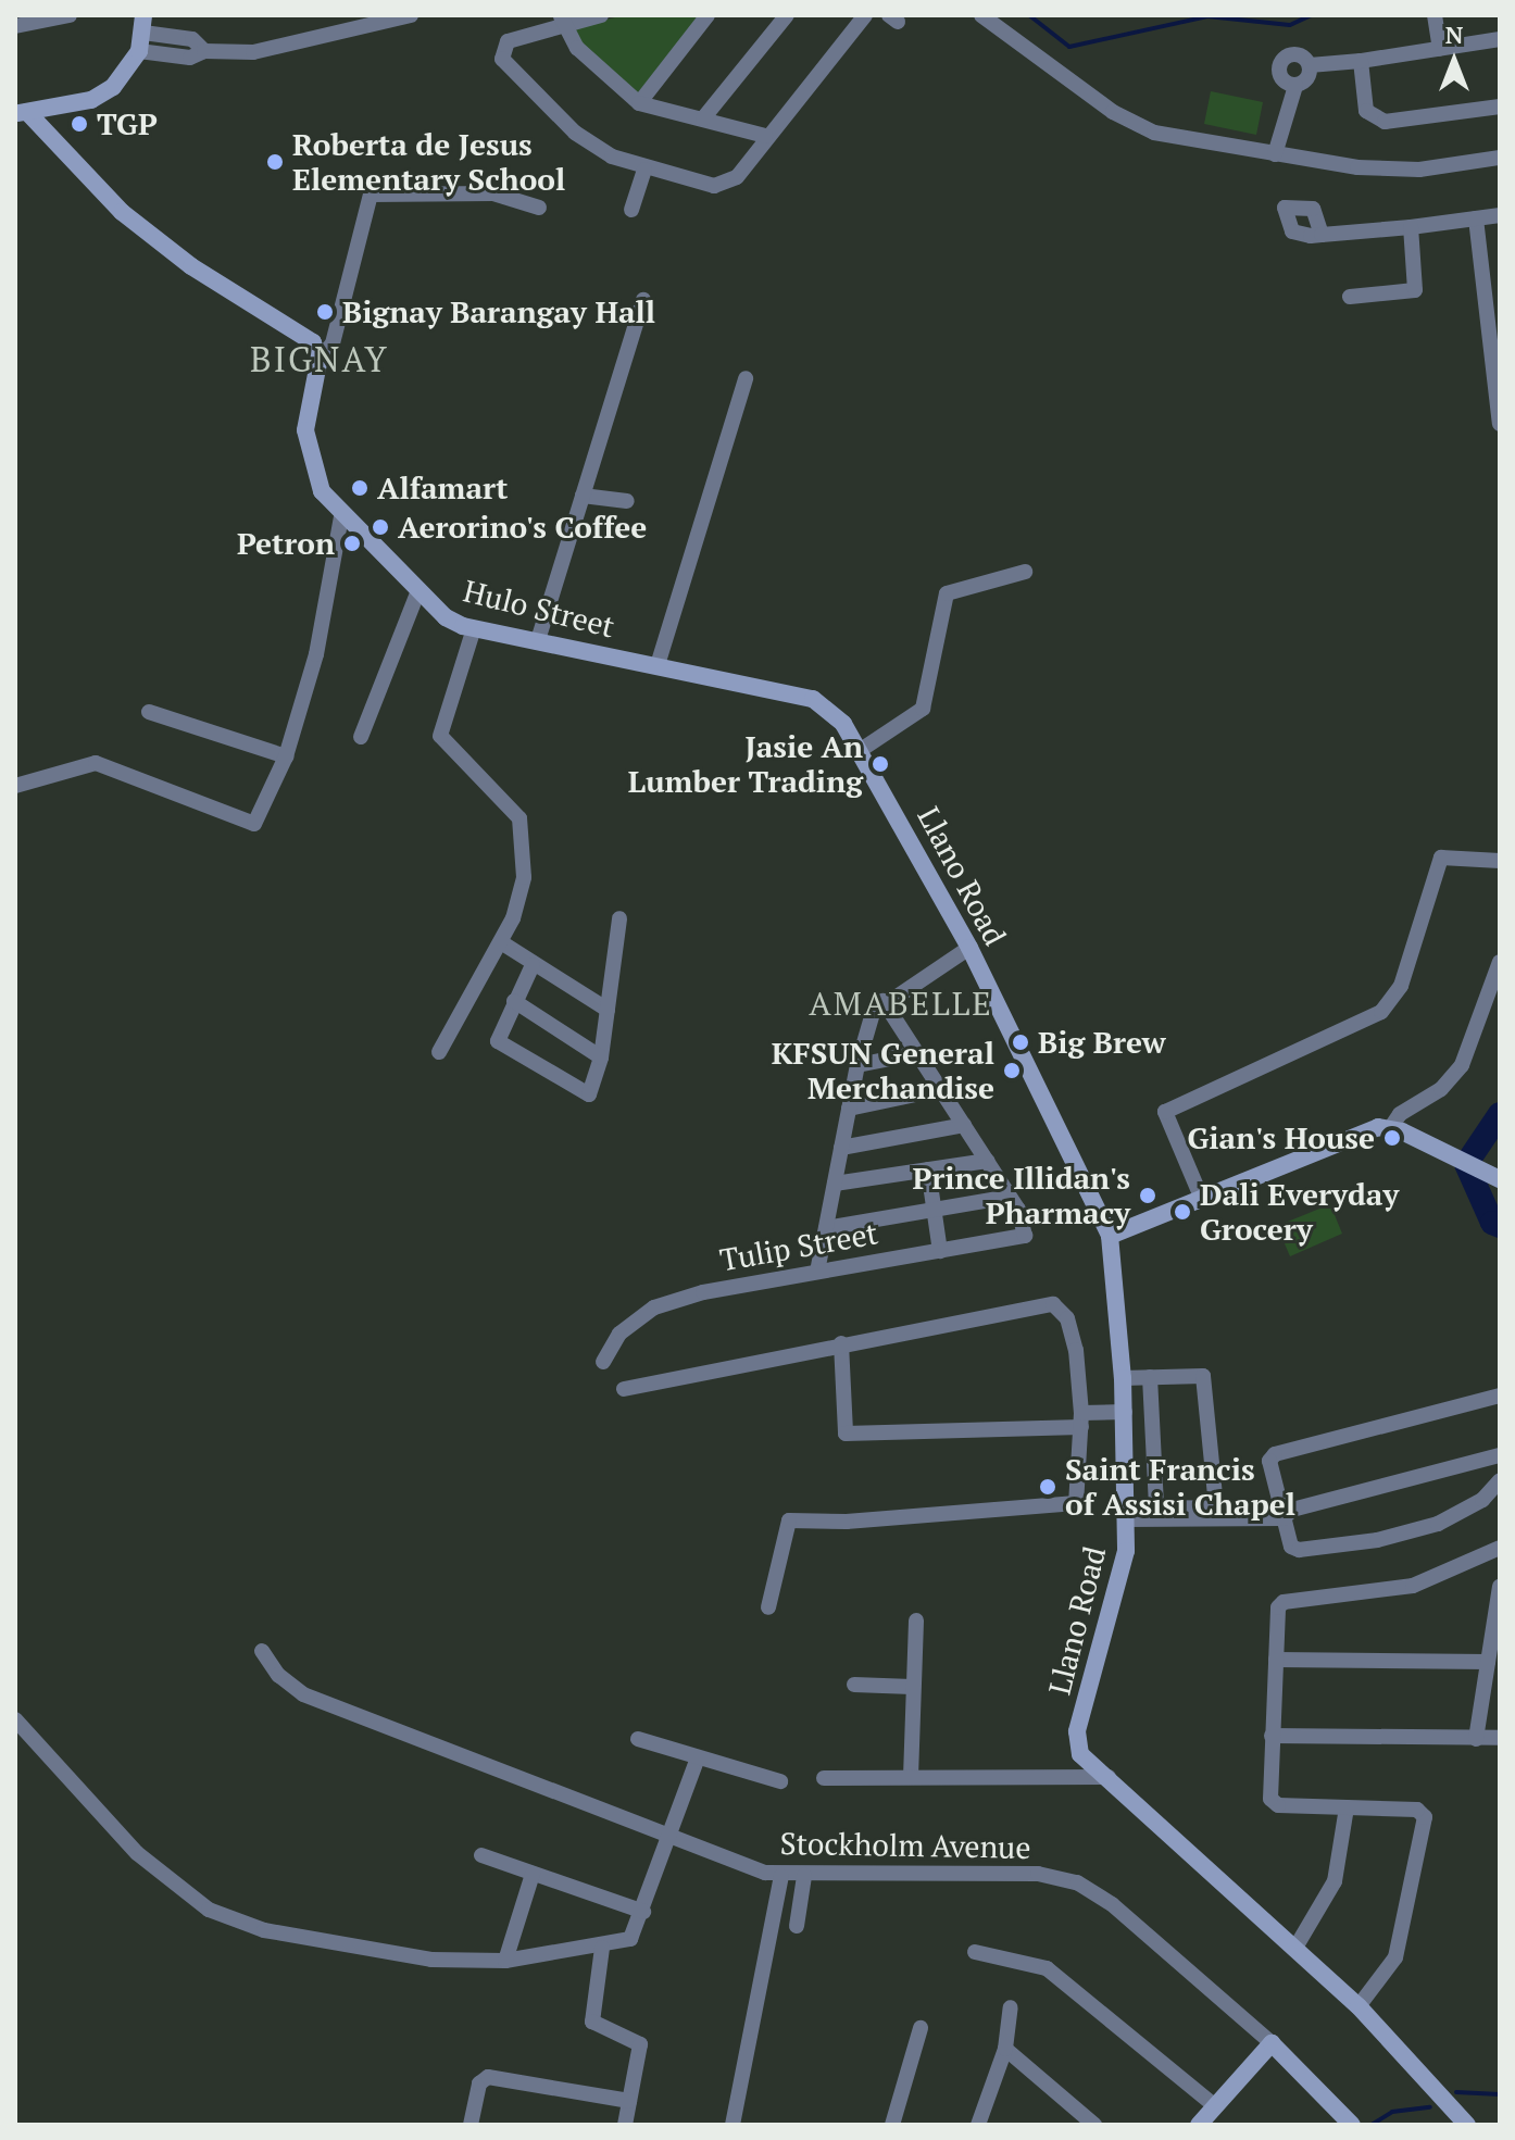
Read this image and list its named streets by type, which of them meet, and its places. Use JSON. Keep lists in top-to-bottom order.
{
  "streets": {
    "main road": ["Hulo Street", "Llano Road", "Stockholm Avenue"],
    "street": ["Tulip Street"]
  },
  "crossings": [
    ["Hulo Street", "Llano Road"]
  ],
  "districts": ["BIGNAY", "AMABELLE"],
  "places": [
    "TGP",
    "Roberta de Jesus Elementary School",
    "Bignay Barangay Hall",
    "Alfamart",
    "Aerorino's Coffee",
    "Petron",
    "Jasie An Lumber Trading",
    "Big Brew",
    "KFSUN General Merchandise",
    "Gian's House",
    "Prince Illidan's Pharmacy",
    "Dali Everyday Grocery",
    "Saint Francis of Assisi Chapel"
  ],
  "north": "top"
}
